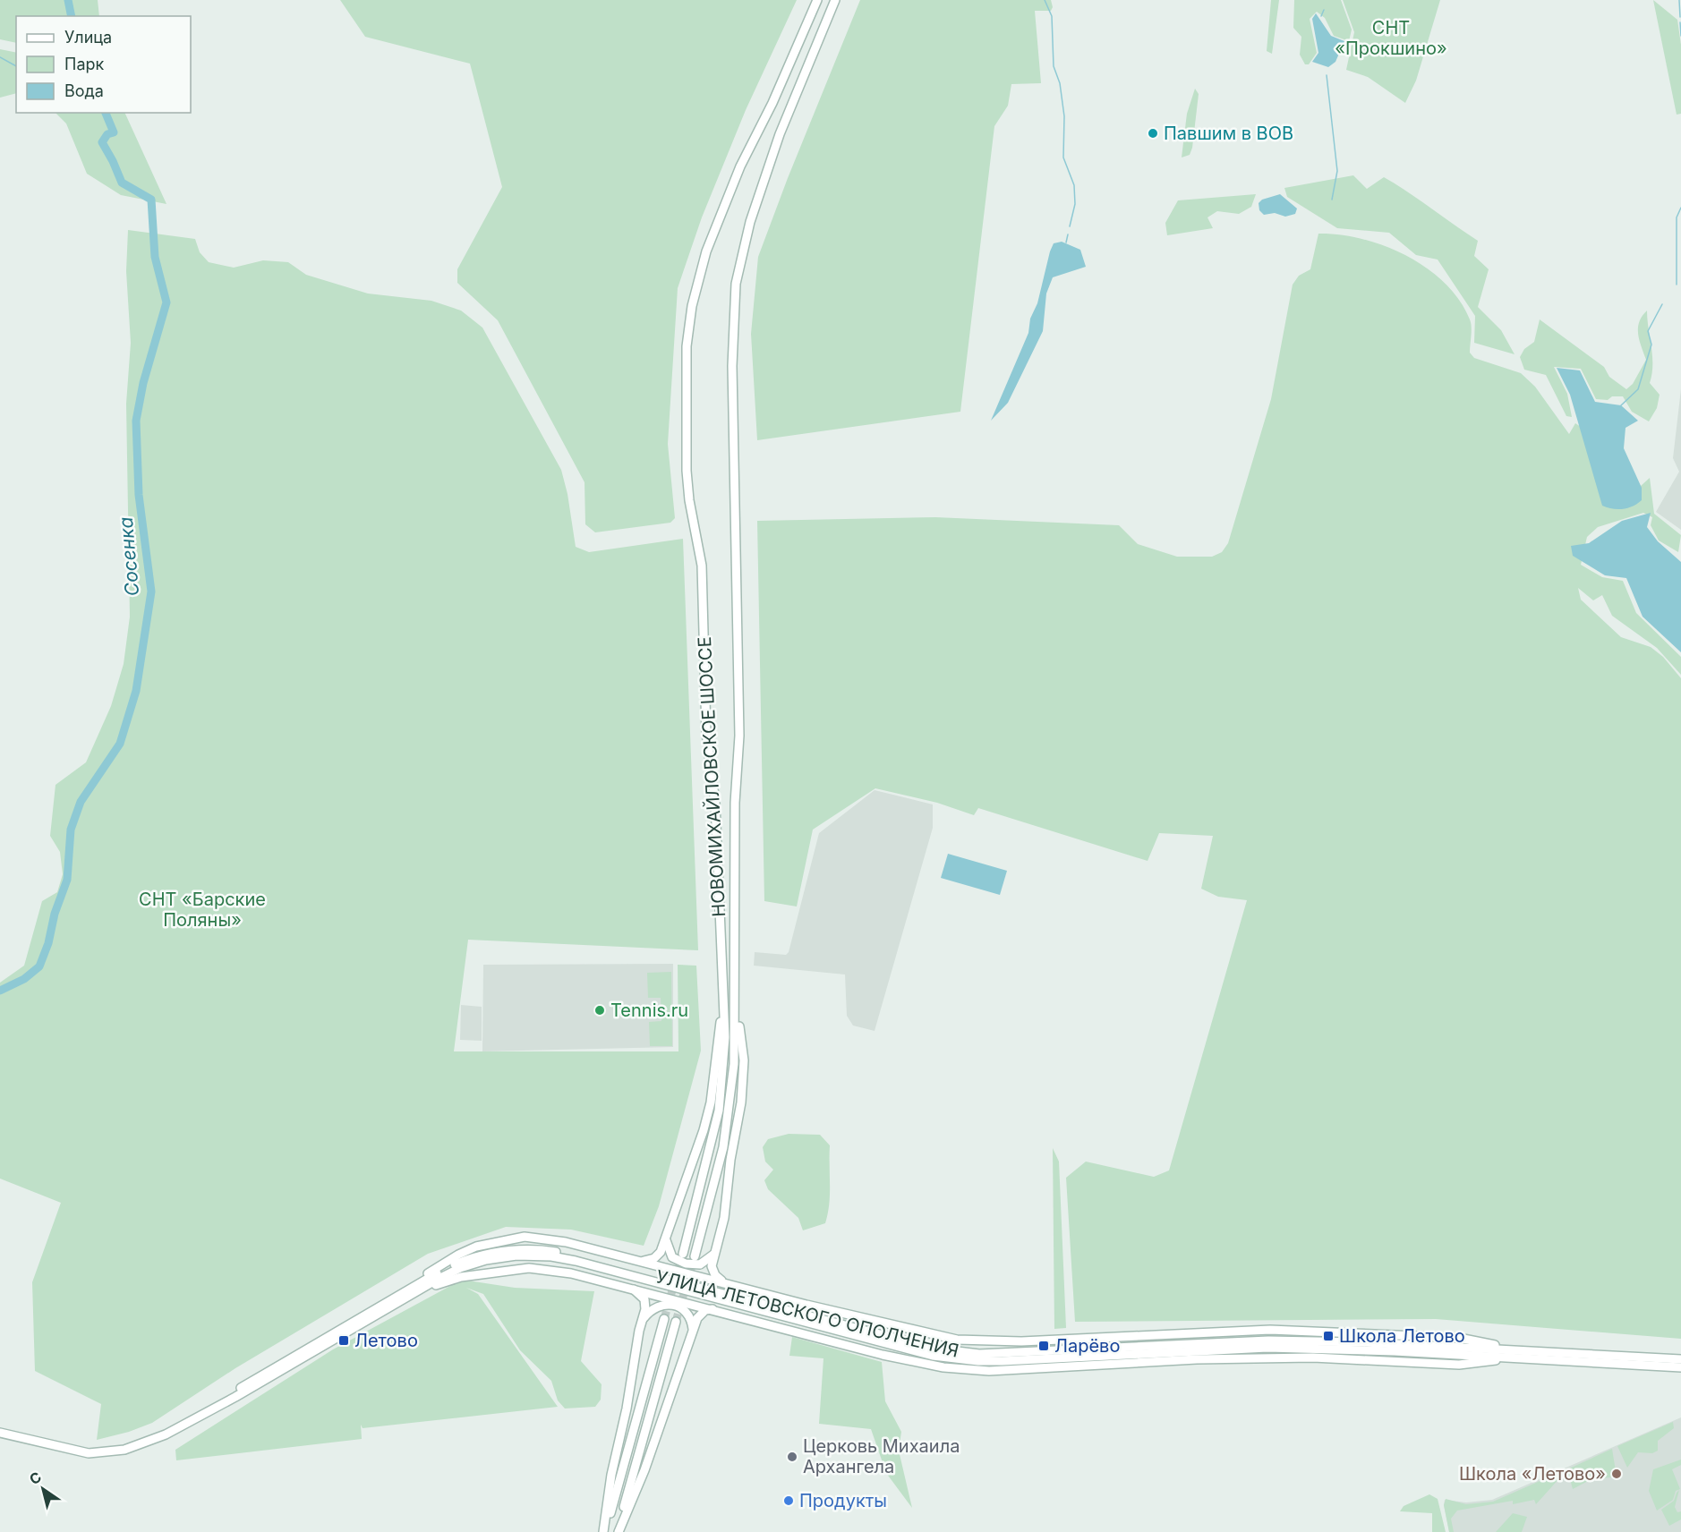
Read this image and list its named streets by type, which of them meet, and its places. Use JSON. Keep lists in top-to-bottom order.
{
  "streets": {
    "main road": ["НОВОМИХАЙЛОВСКОЕ ШОССЕ", "УЛИЦА ЛЕТОВСКОГО ОПОЛЧЕНИЯ"]
  },
  "water": ["Сосенка"],
  "parks": ["СНТ «Прокшино»", "СНТ «Барские Поляны»"],
  "places": {
    "other": [
      "Павшим в ВОВ",
      "Tennis.ru",
      "Церковь Михаила Архангела",
      "Школа «Летово»",
      "Продукты"
    ],
    "transit": ["Школа Летово", "Летово", "Ларёво"]
  },
  "legend": ["Улица", "Парк", "Вода"],
  "north": "top left"
}
